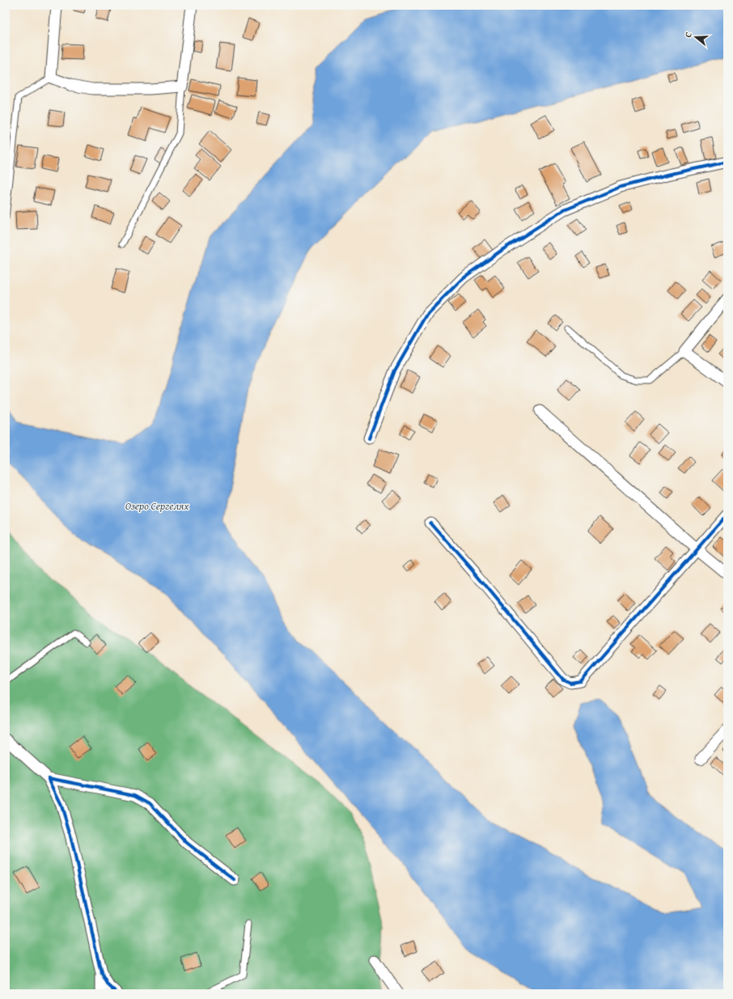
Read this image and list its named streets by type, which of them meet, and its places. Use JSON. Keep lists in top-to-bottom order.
{
  "water": ["Озеро Сергелях"],
  "north": "left"
}
